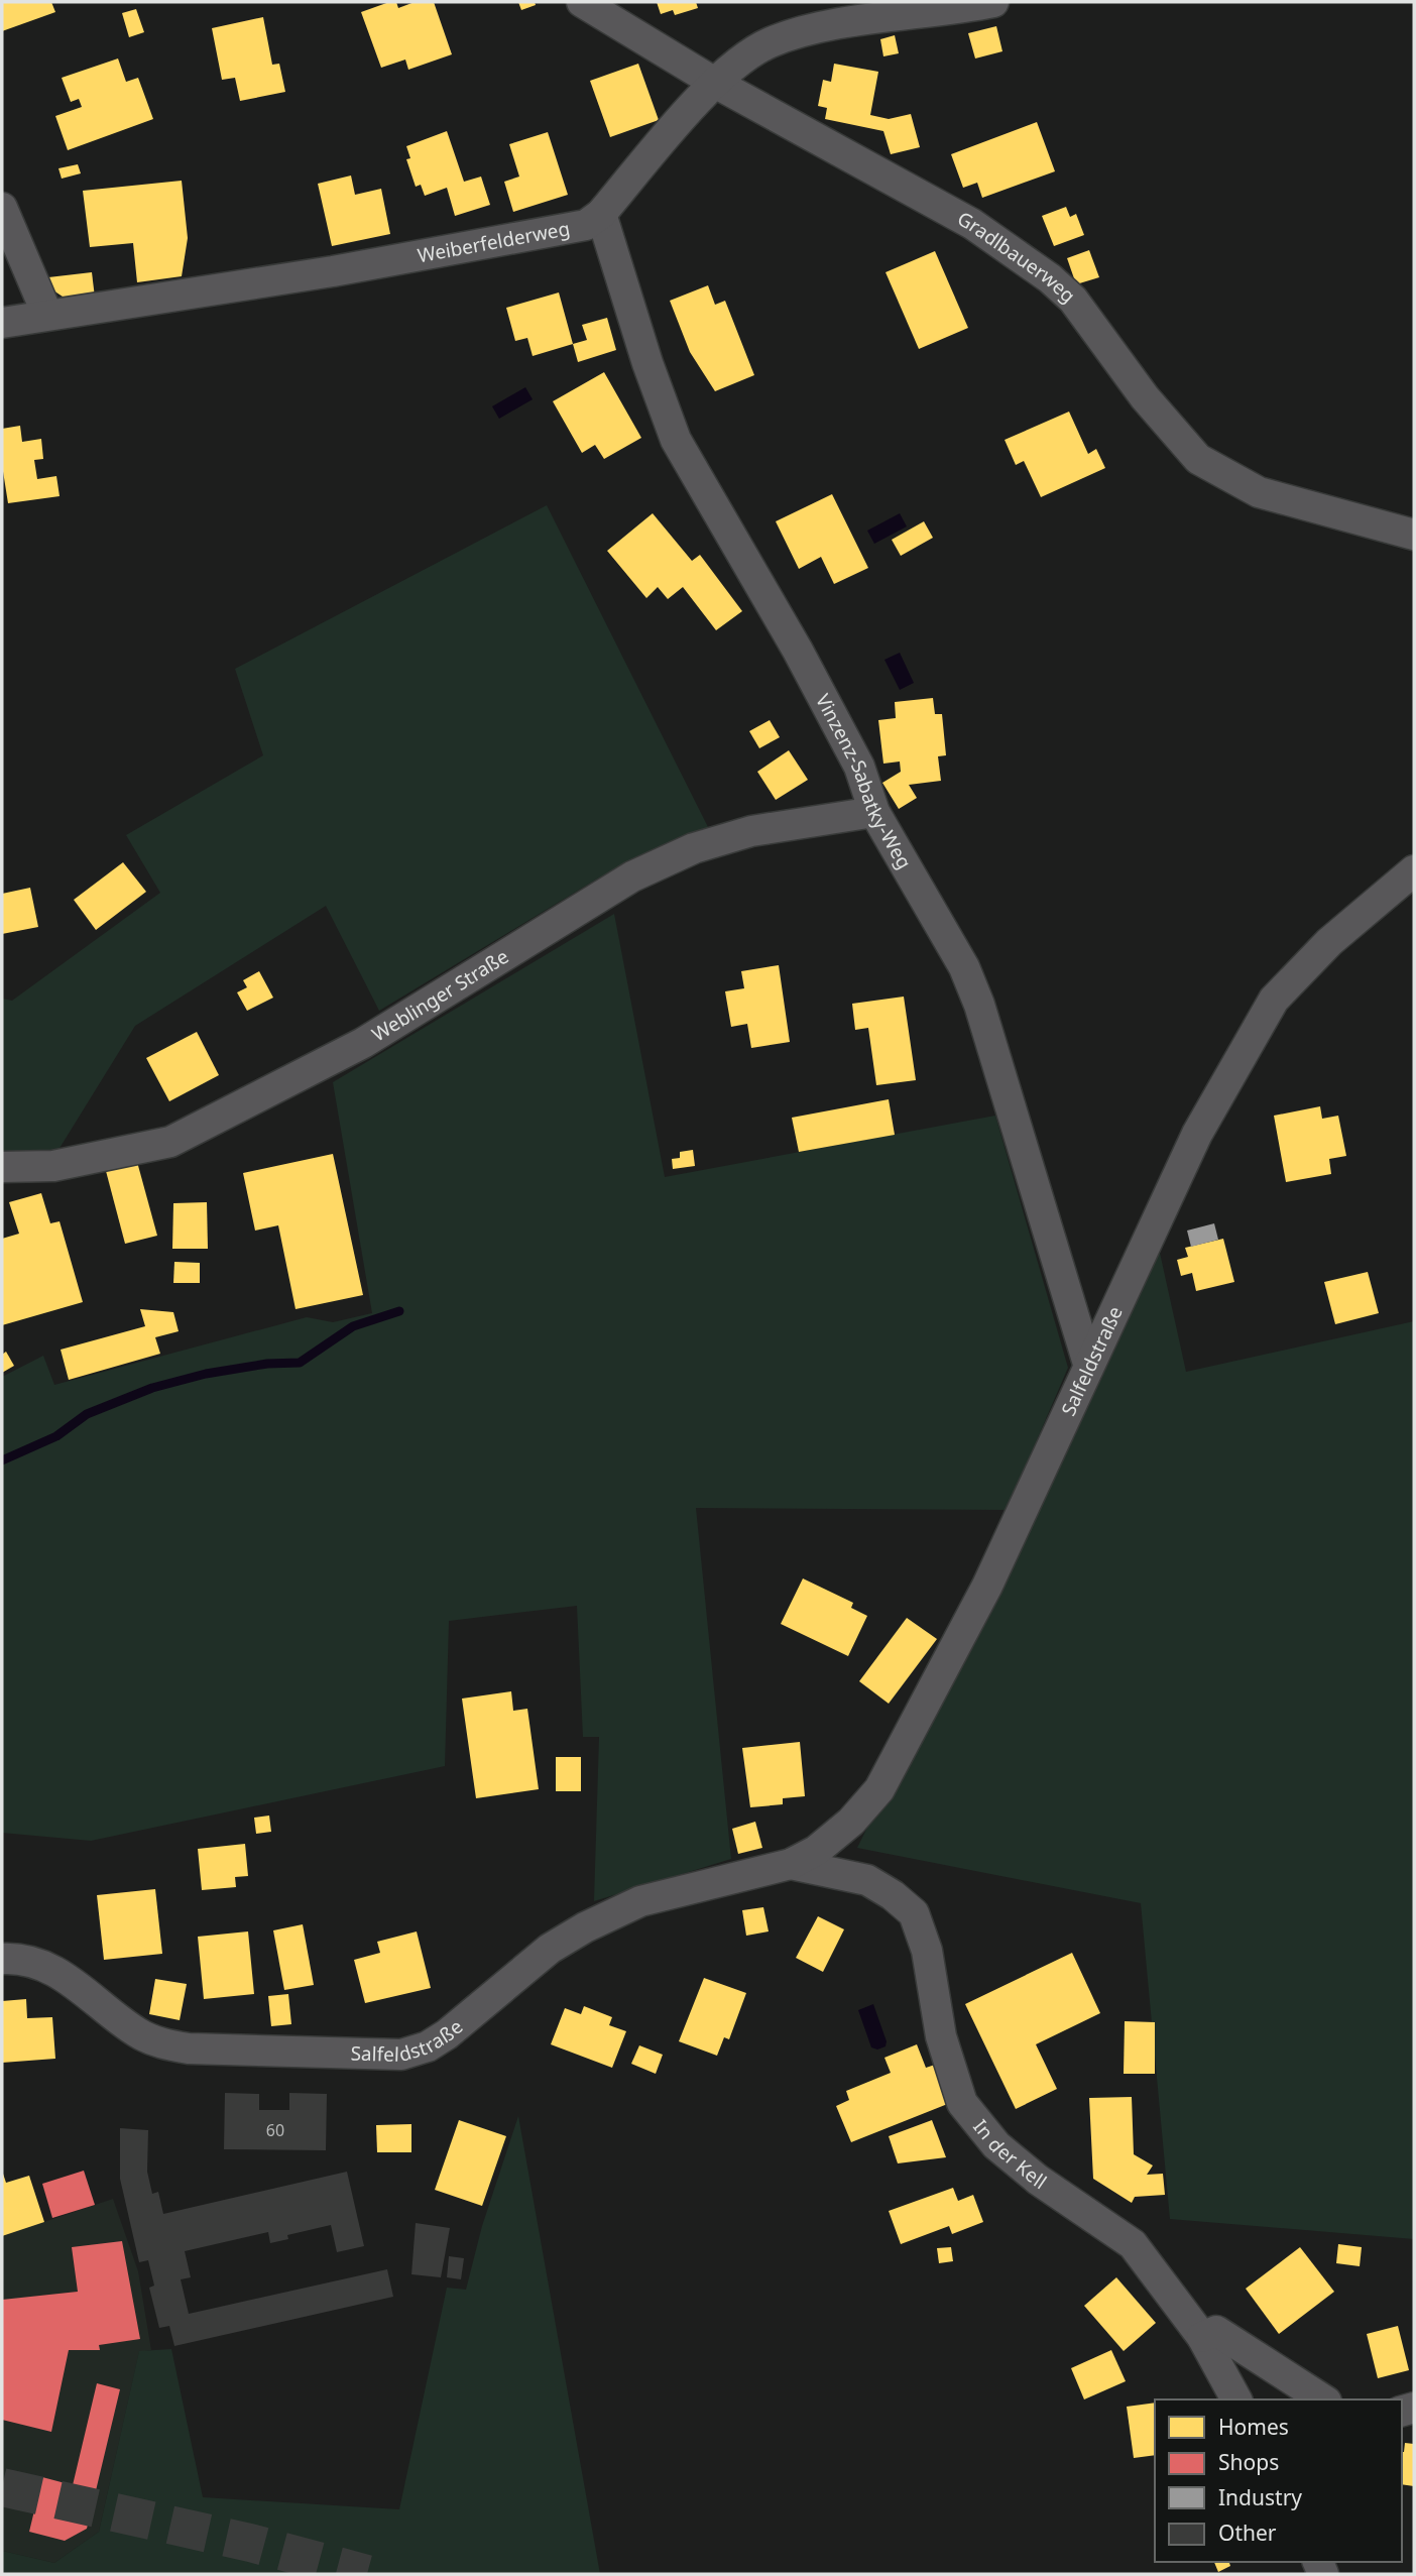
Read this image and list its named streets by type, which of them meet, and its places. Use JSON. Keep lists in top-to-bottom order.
{
  "streets": {
    "street": [
      "Weiberfelderweg",
      "Gradlbauerweg",
      "Vinzenz-Sabatky-Weg",
      "Weblinger Straße",
      "Salfeldstraße",
      "In der Kell"
    ]
  },
  "crossings": [
    ["Weiberfelderweg", "Gradlbauerweg"],
    ["Weiberfelderweg", "Vinzenz-Sabatky-Weg"],
    ["Vinzenz-Sabatky-Weg", "Weblinger Straße"],
    ["Vinzenz-Sabatky-Weg", "Salfeldstraße"],
    ["Salfeldstraße", "In der Kell"]
  ],
  "house_numbers": ["60"],
  "legend": [
    "Homes",
    "Shops",
    "Industry",
    "Other"
  ]
}
